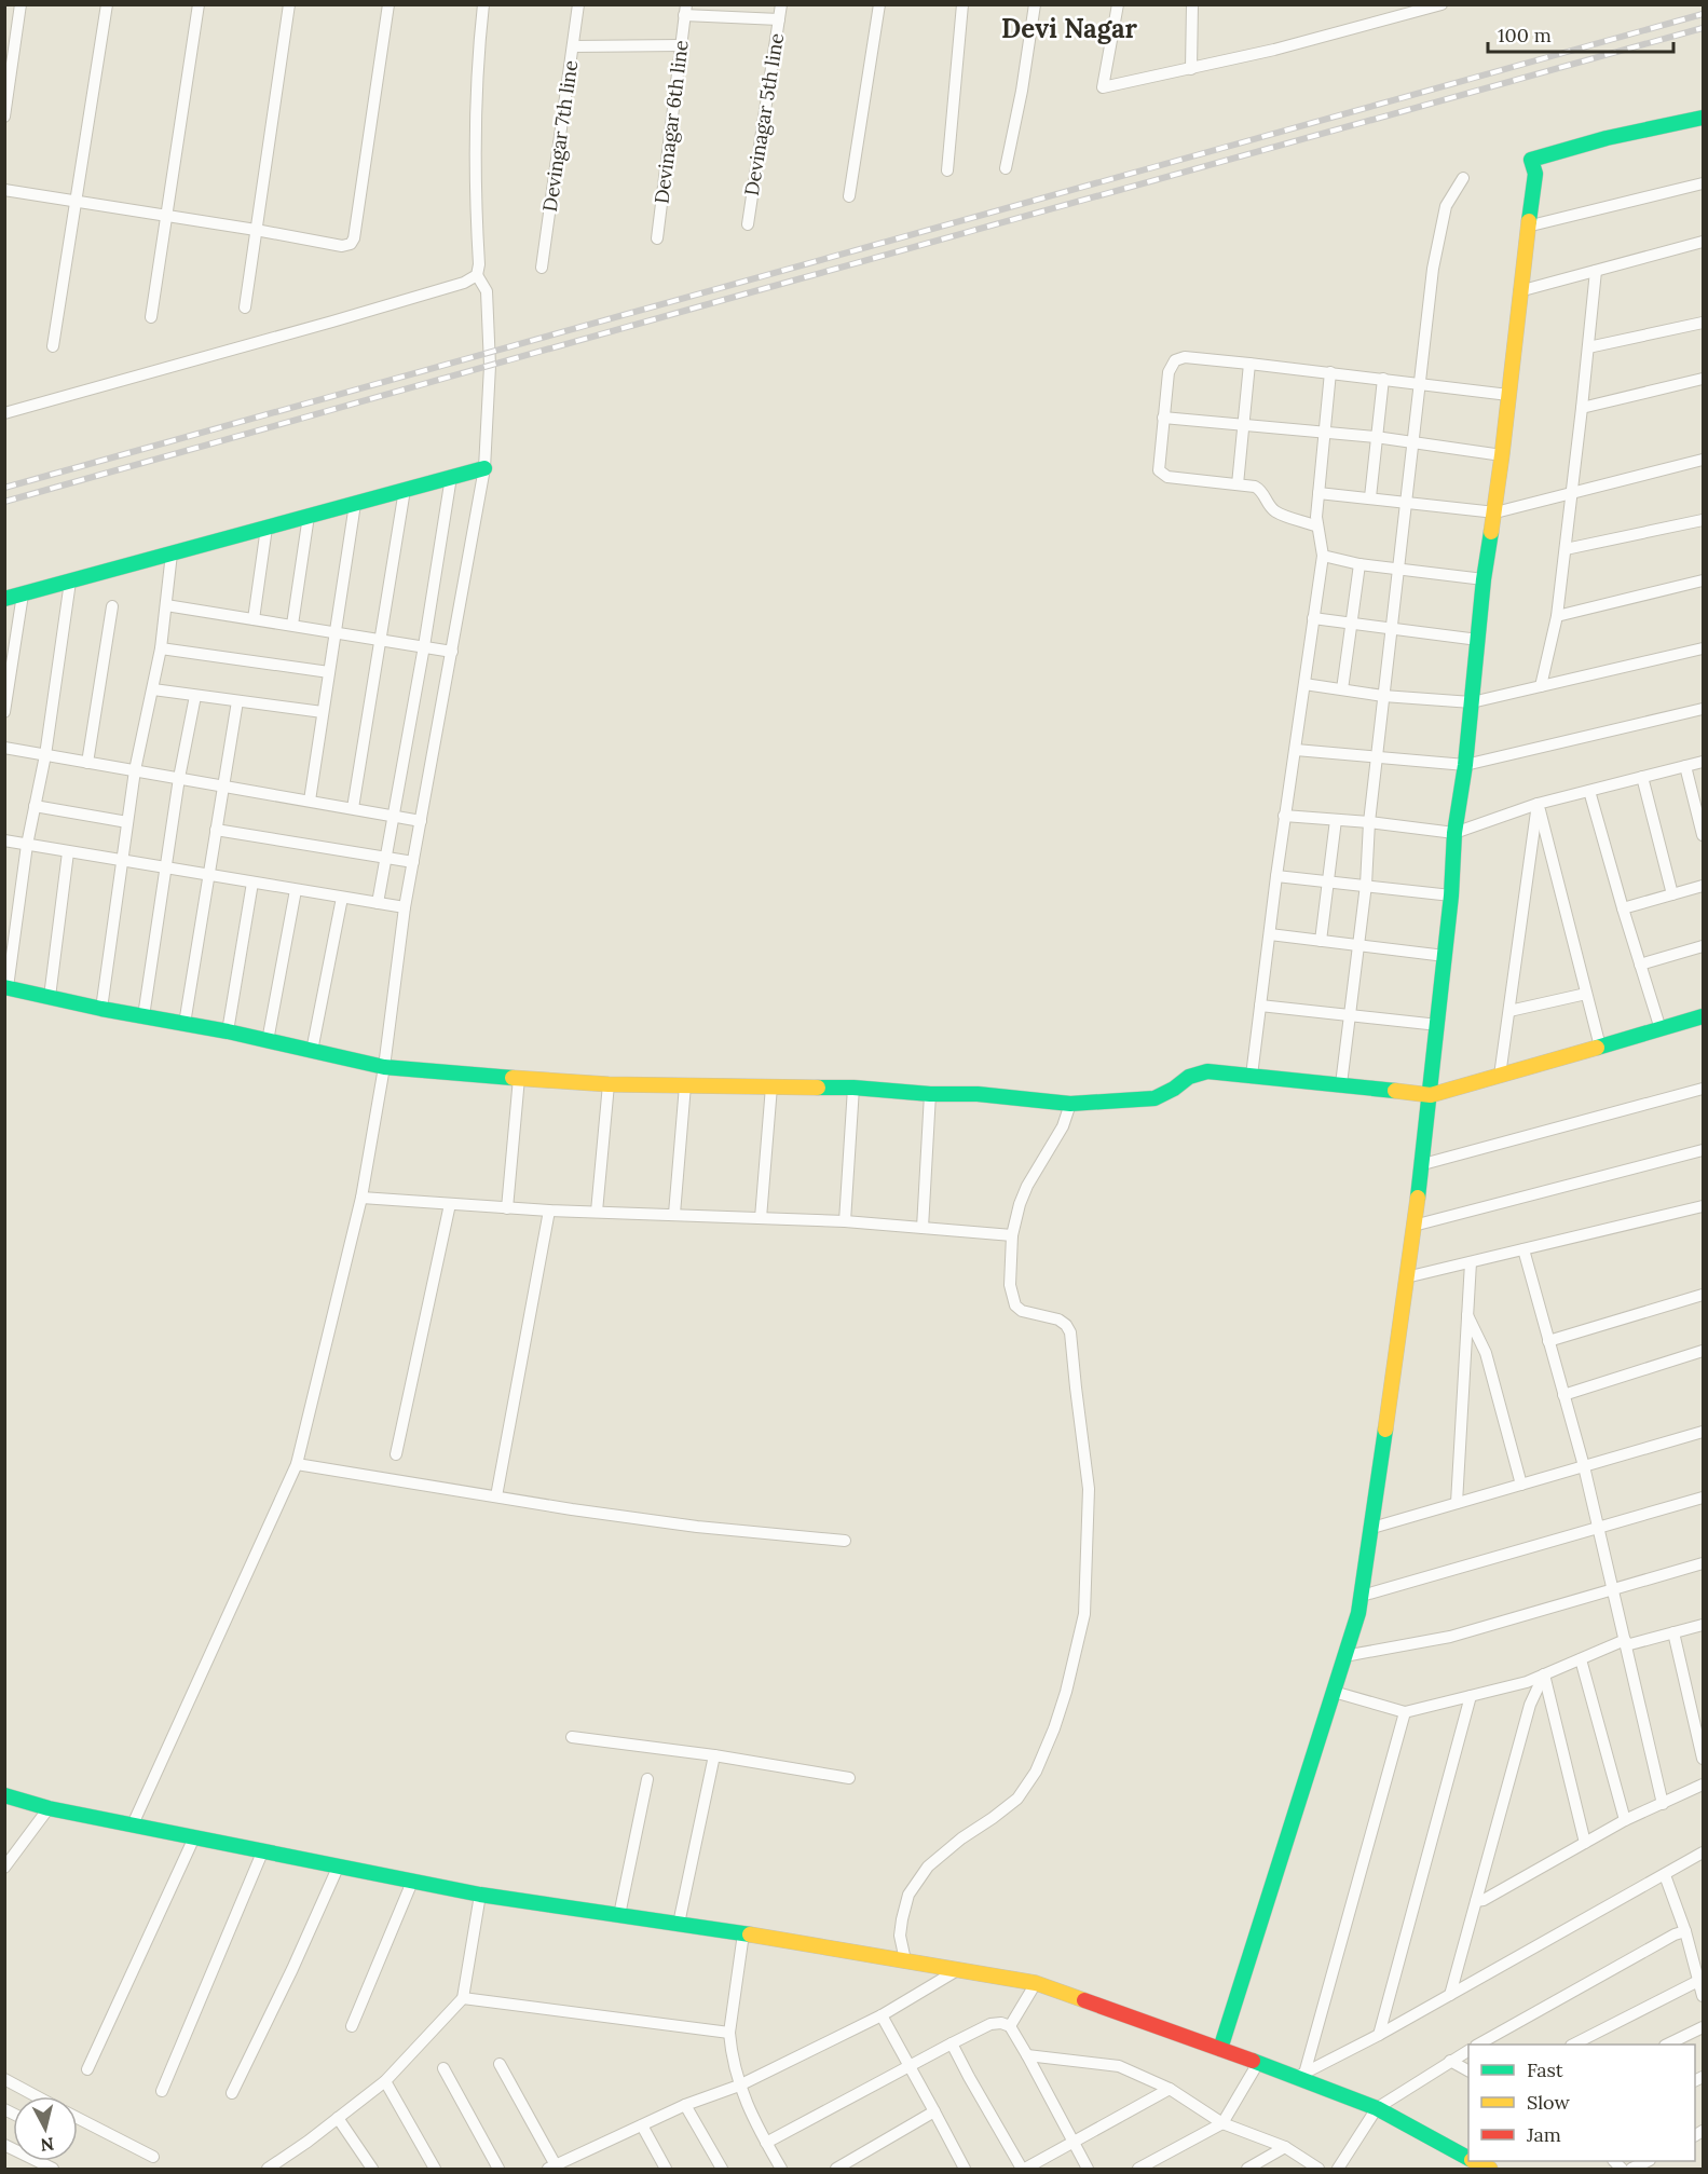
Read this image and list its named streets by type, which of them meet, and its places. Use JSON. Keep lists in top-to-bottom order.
{
  "streets": {
    "street": ["Devinagar 5th line", "Devinagar 6th line", "Devingar 7th line"]
  },
  "districts": ["Devi Nagar"],
  "legend": ["Fast", "Slow", "Jam"],
  "scale_bar": "100 m",
  "north": "bottom"
}
